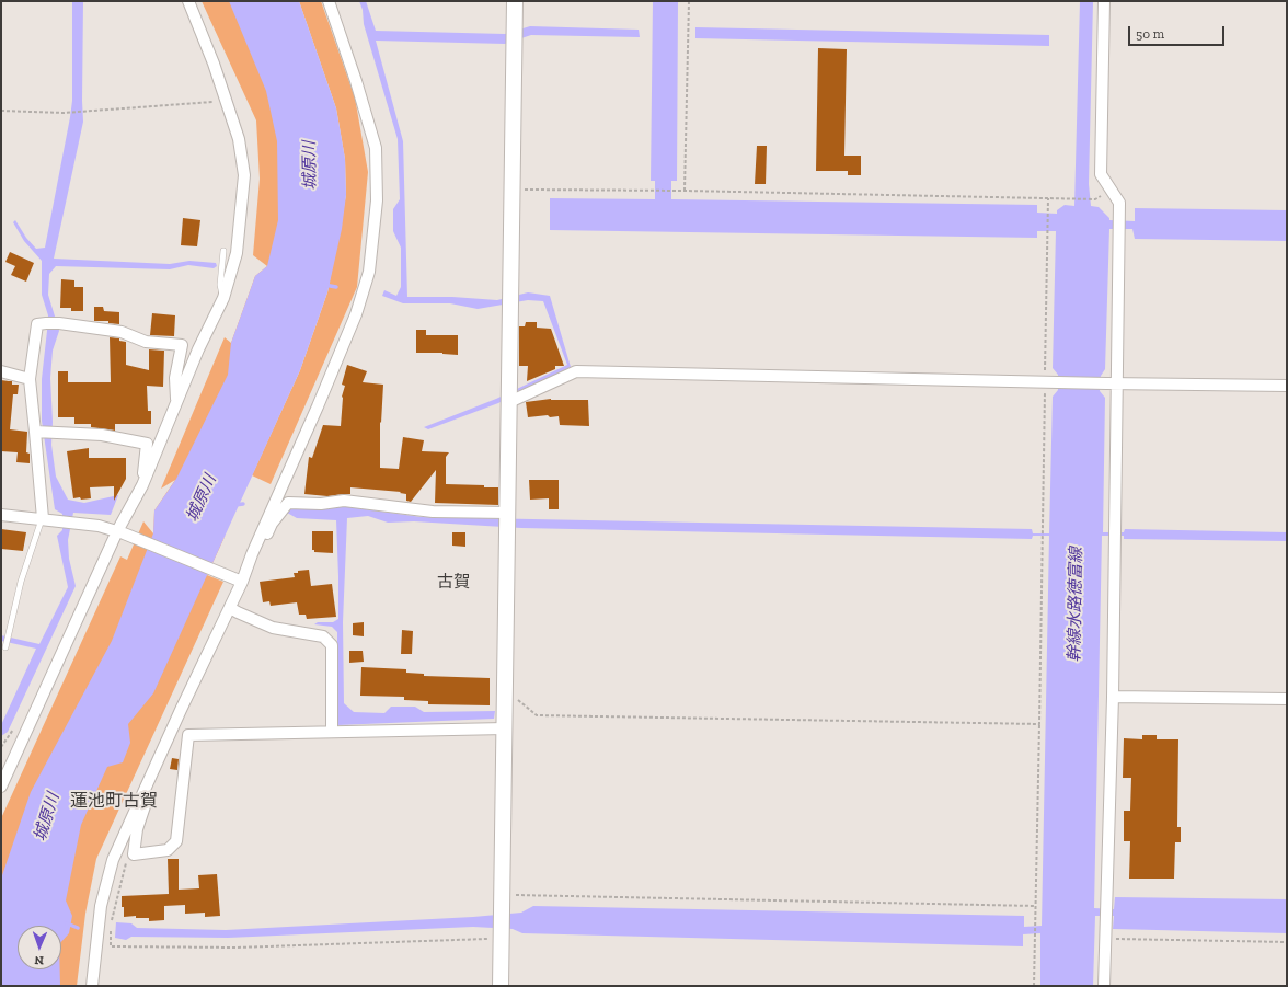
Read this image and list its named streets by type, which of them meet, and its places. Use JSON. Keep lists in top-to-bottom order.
{
  "districts": ["古賀", "蓮池町古賀"],
  "water": ["城原川", "幹線水路徳富線"],
  "scale_bar": "50 m",
  "north": "bottom"
}
